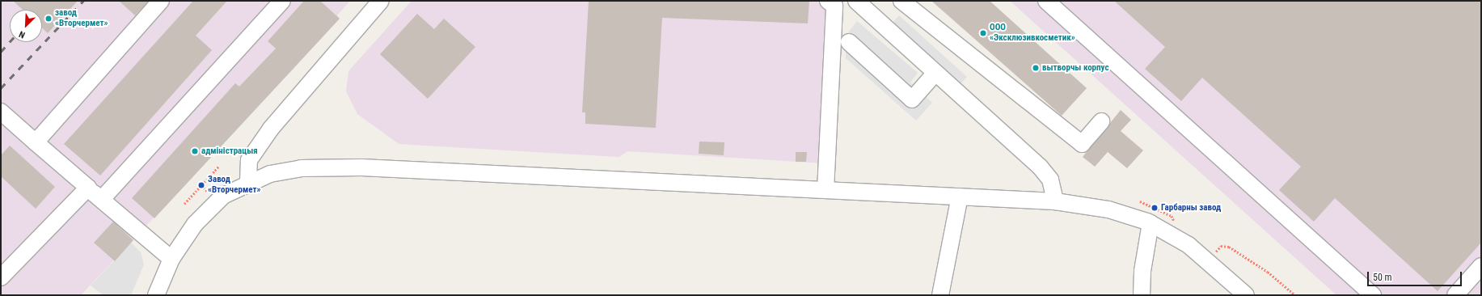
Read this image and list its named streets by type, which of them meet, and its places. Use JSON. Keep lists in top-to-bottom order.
{
  "places": [
    "завод «Вторчермет»",
    "ООО «Эксклюзивкосметик»",
    "вытворчы корпус",
    "адміністрацыя",
    "Завод «Вторчермет»",
    "Гарбарны завод"
  ],
  "scale_bar": "50 m",
  "north": "bottom left"
}
